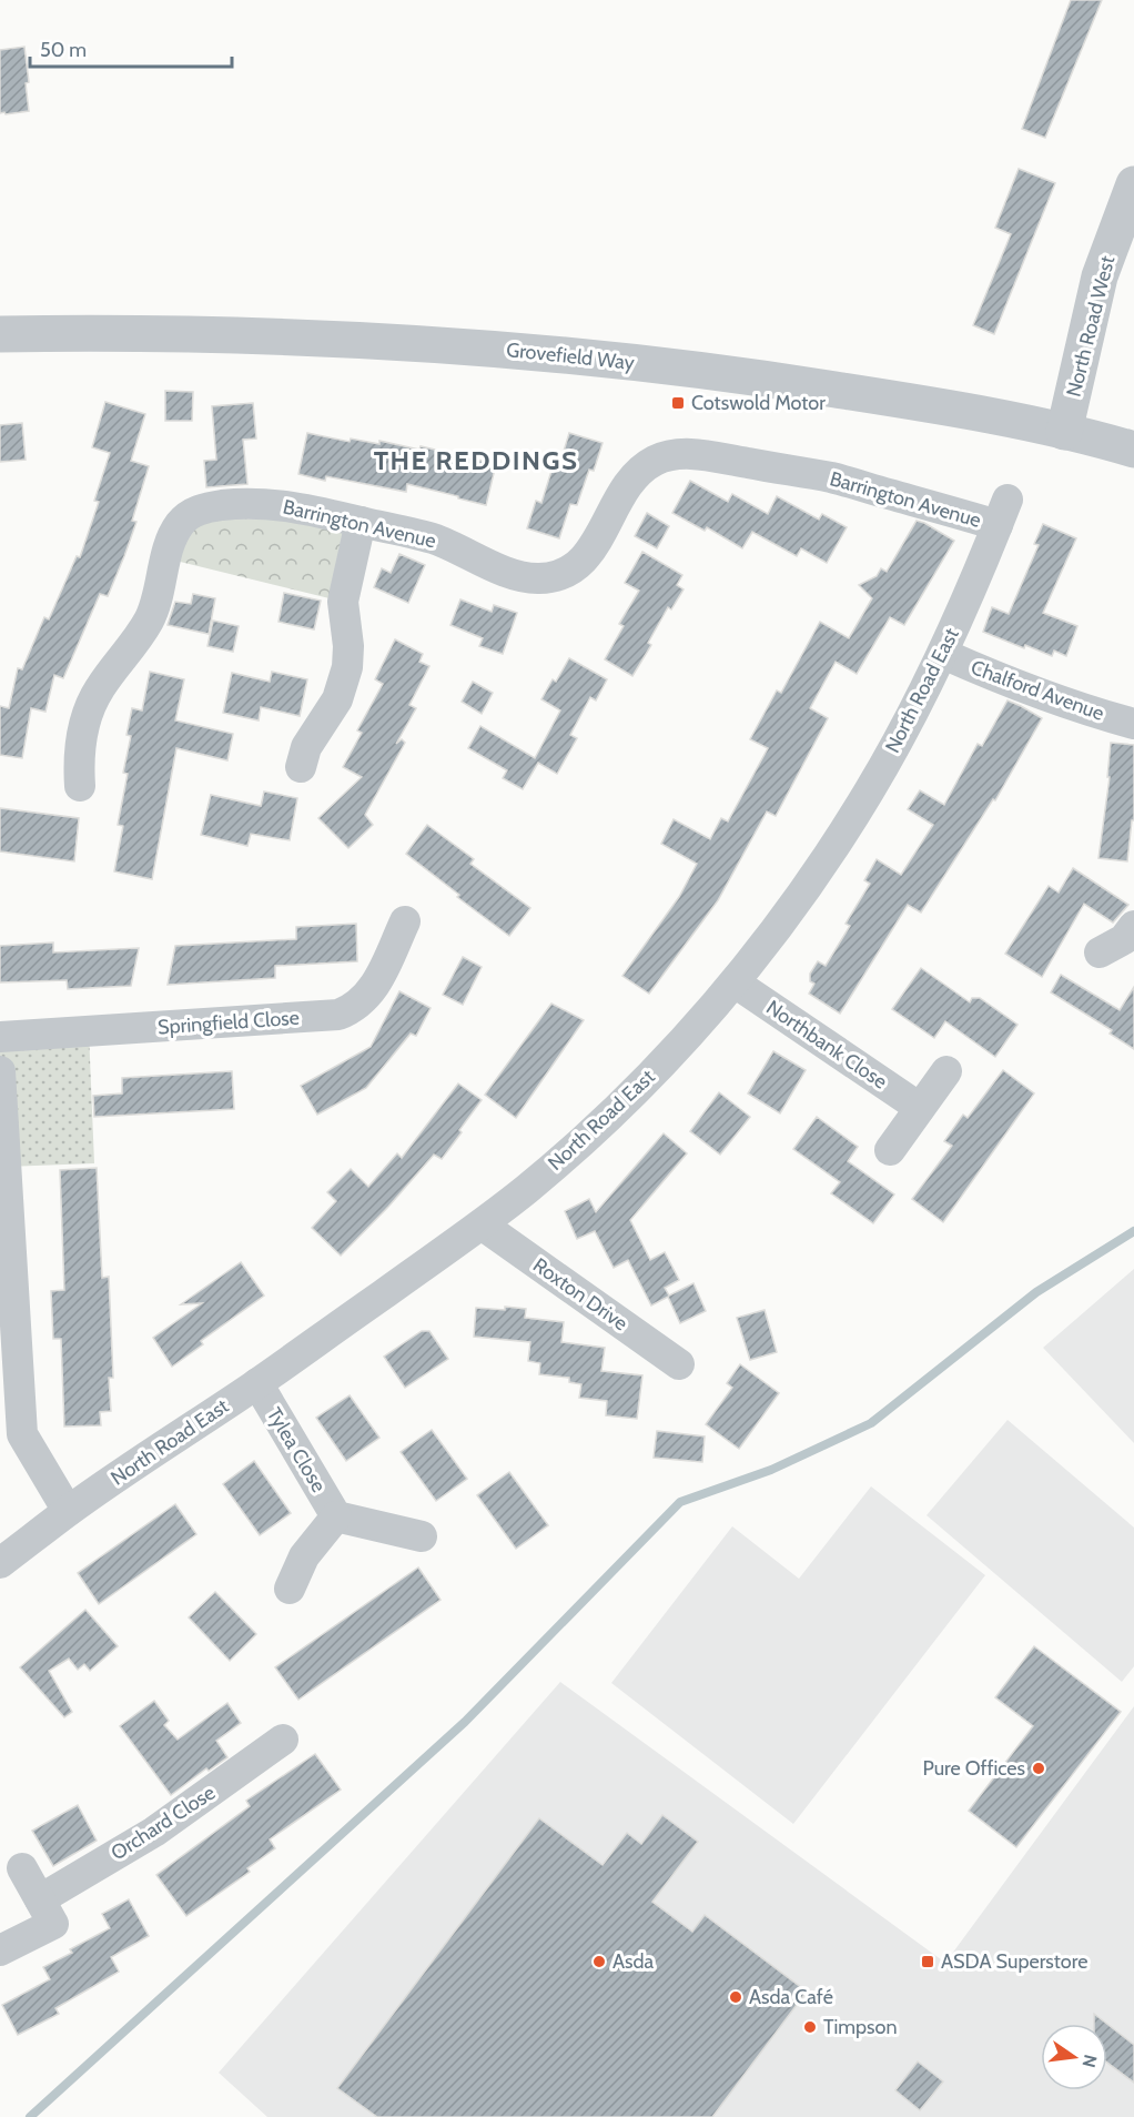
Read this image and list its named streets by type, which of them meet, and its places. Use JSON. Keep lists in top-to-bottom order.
{
  "streets": {
    "street": [
      "North Road West",
      "Grovefield Way",
      "Barrington Avenue",
      "North Road East",
      "Chalford Avenue",
      "Springfield Close",
      "Northbank Close",
      "Roxton Drive",
      "Tylea Close",
      "Orchard Close"
    ]
  },
  "crossings": [
    ["North Road West", "Grovefield Way"],
    ["Barrington Avenue", "North Road East"],
    ["North Road East", "Chalford Avenue"],
    ["North Road East", "Northbank Close"],
    ["North Road East", "Roxton Drive"],
    ["North Road East", "Tylea Close"]
  ],
  "districts": ["THE REDDINGS"],
  "places": {
    "transit": ["Cotswold Motor", "ASDA Superstore"],
    "other": [
      "Pure Offices",
      "Asda",
      "Asda Café",
      "Timpson"
    ]
  },
  "scale_bar": "50 m",
  "north": "right"
}
